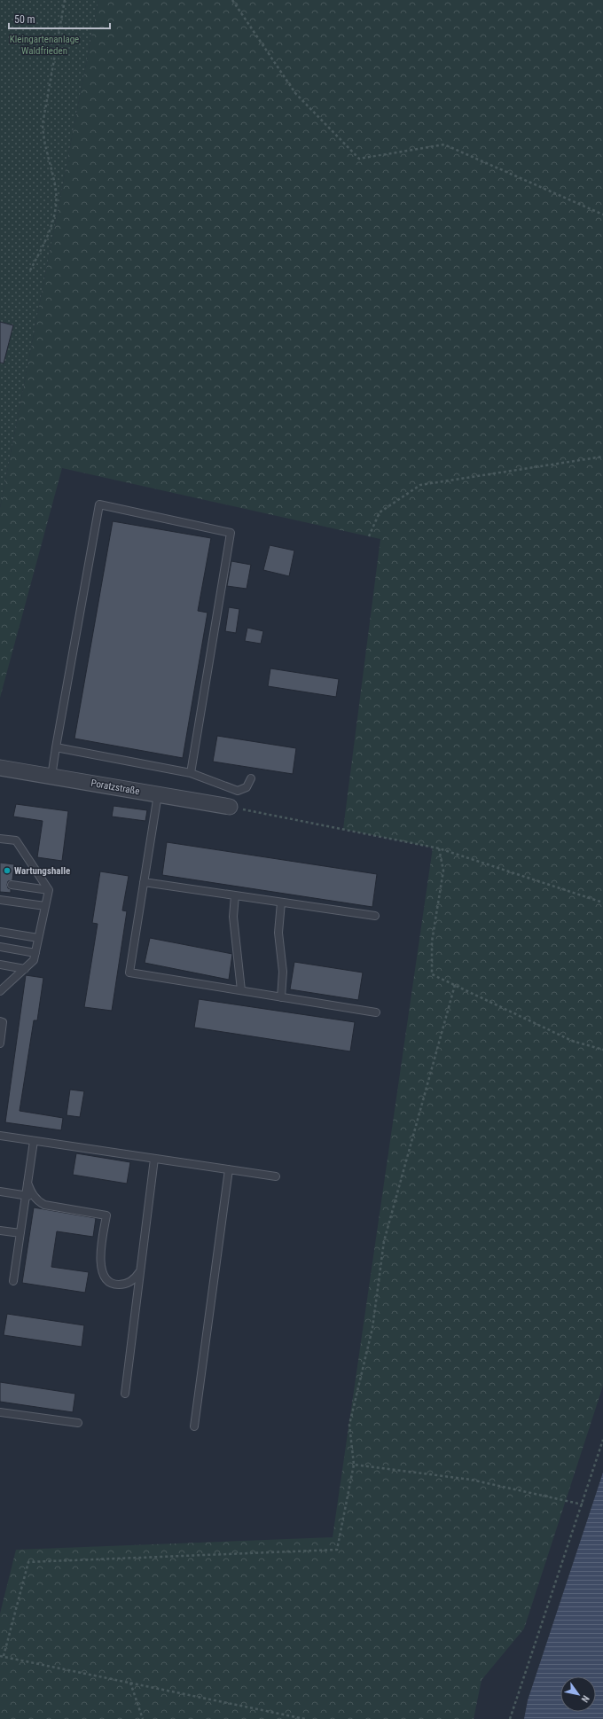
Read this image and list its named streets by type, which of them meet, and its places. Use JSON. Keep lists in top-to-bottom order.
{
  "streets": {
    "street": ["Poratzstraße"]
  },
  "parks": ["Kleingartenanlage Waldfrieden"],
  "places": ["Wartungshalle"],
  "scale_bar": "50 m",
  "north": "bottom right"
}
